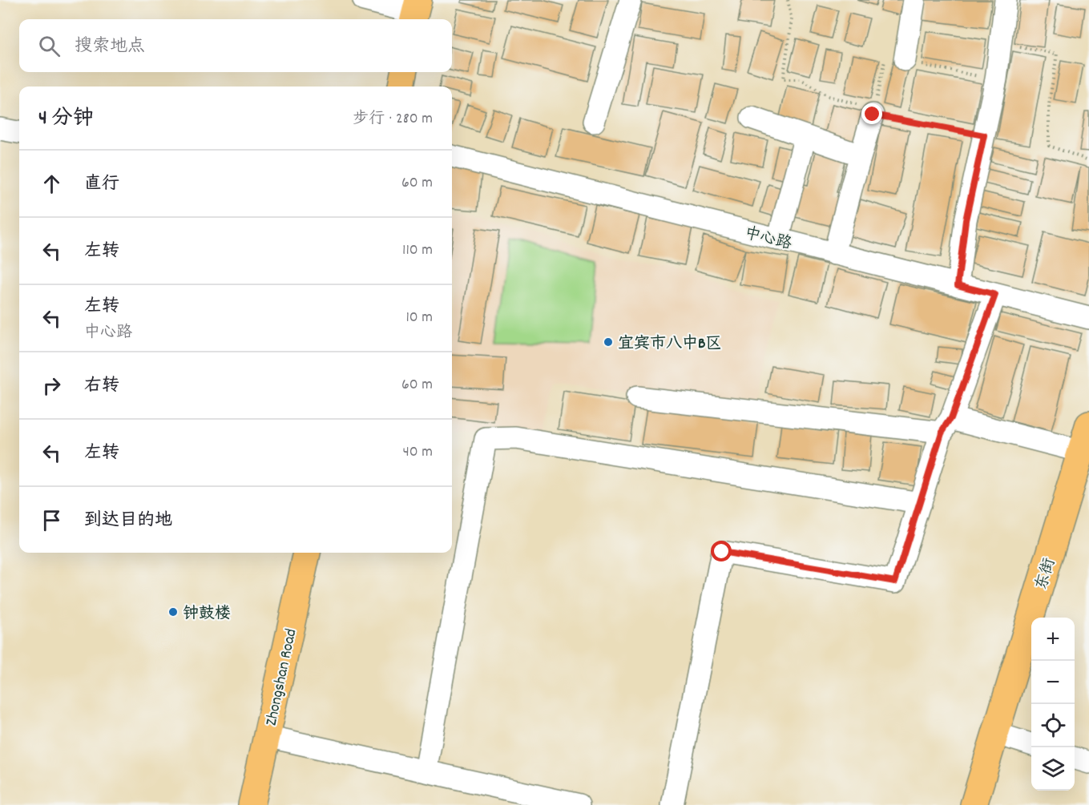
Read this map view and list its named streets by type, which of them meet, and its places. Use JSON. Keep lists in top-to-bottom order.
{
  "streets": {
    "main road": ["东街", "Zhongshan Road"],
    "street": ["中心路"]
  },
  "places": ["宜宾市八中B区", "钟鼓楼"],
  "page": {
    "search": "搜索地点",
    "heading": ["4 分钟", "步行 · 280 m"],
    "list": [
      ["直行", "60 m"],
      ["左转", "110 m"],
      ["左转", "中心路", "10 m"],
      ["右转", "60 m"],
      ["左转", "40 m"],
      "到达目的地"
    ],
    "map_buttons": ["+", "−"]
  }
}
